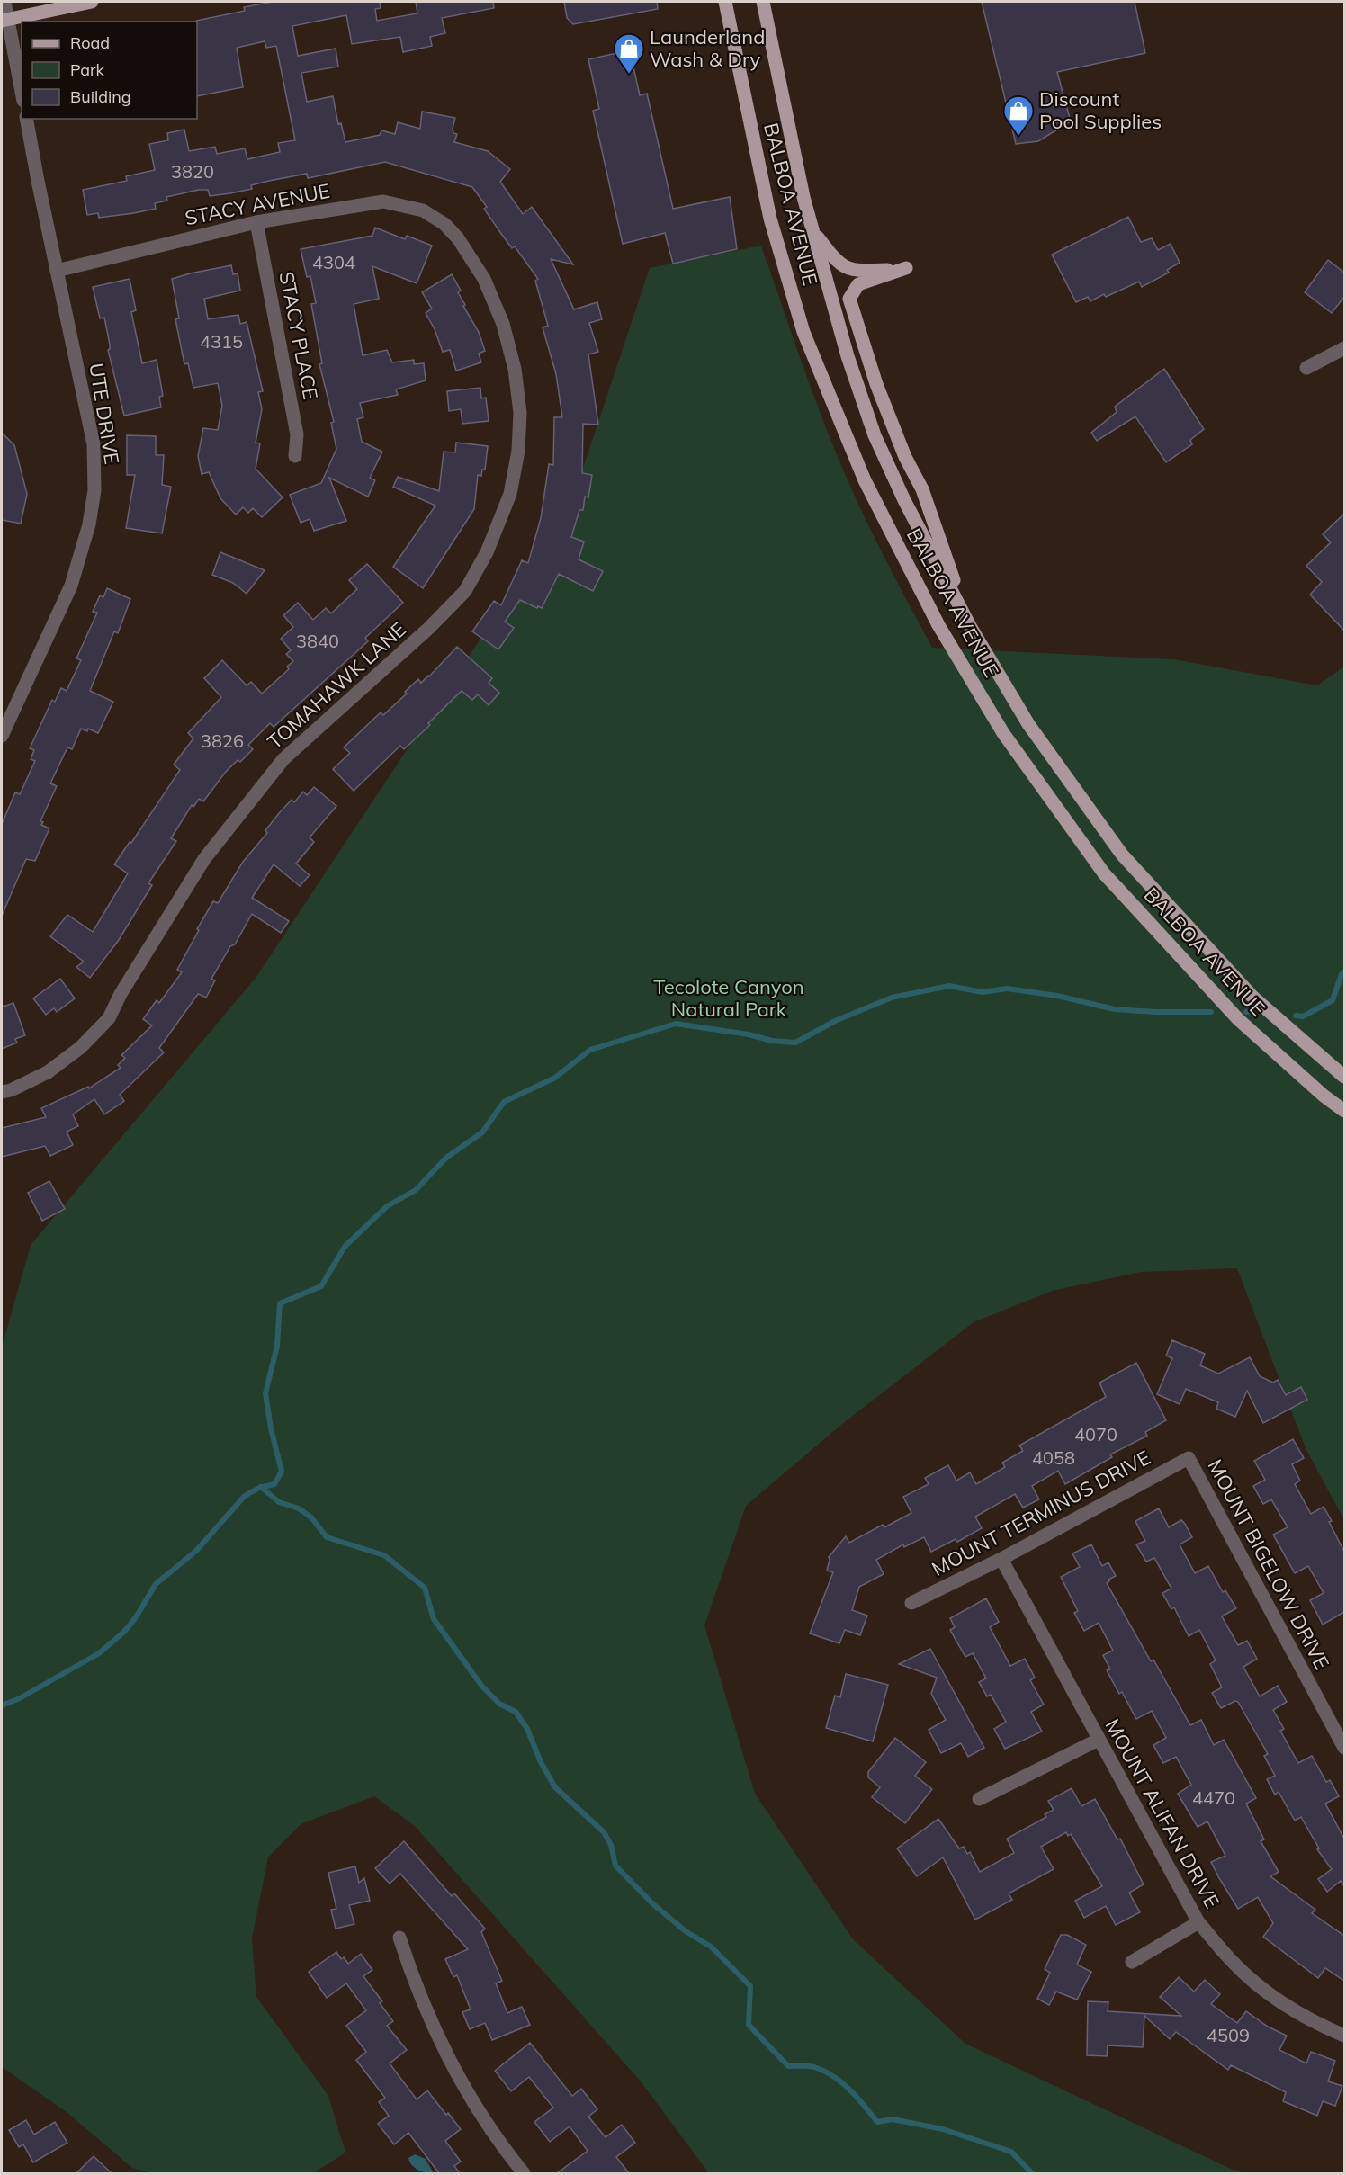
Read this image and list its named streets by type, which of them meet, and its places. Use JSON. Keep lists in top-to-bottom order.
{
  "streets": {
    "main road": ["BALBOA AVENUE"],
    "street": [
      "STACY AVENUE",
      "STACY PLACE",
      "UTE DRIVE",
      "TOMAHAWK LANE",
      "MOUNT TERMINUS DRIVE",
      "MOUNT BIGELOW DRIVE",
      "MOUNT ALIFAN DRIVE"
    ]
  },
  "crossings": [
    ["STACY AVENUE", "STACY PLACE"],
    ["STACY AVENUE", "UTE DRIVE"],
    ["STACY AVENUE", "TOMAHAWK LANE"],
    ["MOUNT TERMINUS DRIVE", "MOUNT BIGELOW DRIVE"],
    ["MOUNT TERMINUS DRIVE", "MOUNT ALIFAN DRIVE"]
  ],
  "parks": ["Tecolote Canyon Natural Park"],
  "places": {
    "shop": ["Launderland Wash & Dry", "Discount Pool Supplies"]
  },
  "house_numbers": [
    "3820",
    "4304",
    "4315",
    "3840",
    "3826",
    "4070",
    "4058",
    "4470",
    "4509"
  ],
  "legend": ["Road", "Park", "Building"]
}
